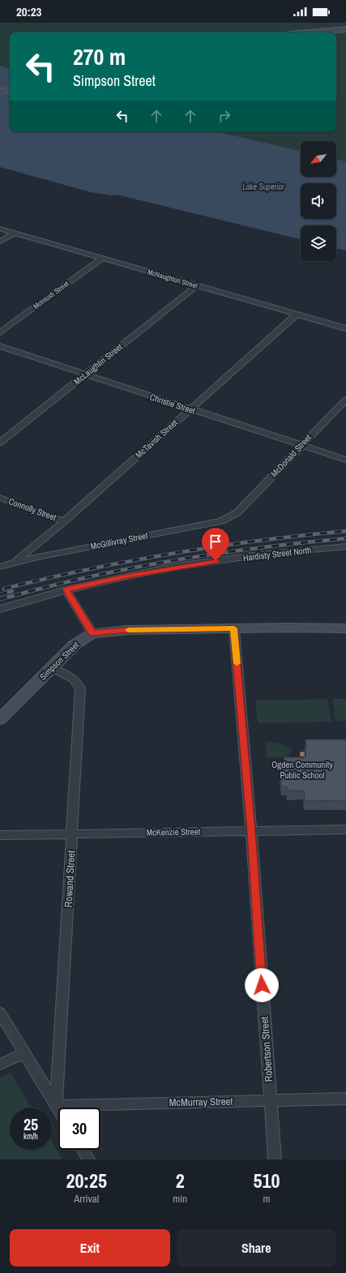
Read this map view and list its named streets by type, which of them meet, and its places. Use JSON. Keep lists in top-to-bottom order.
{
  "streets": {
    "main road": ["Simpson Street"],
    "street": [
      "McNaughton Street",
      "McIntosh Street",
      "McLaughlin Street",
      "Christie Street",
      "McTavish Street",
      "McDonald Street",
      "Connolly Street",
      "McGillivray Street",
      "Hardisty Street North",
      "McKenzie Street",
      "Rowand Street",
      "Robertson Street",
      "McMurray Street"
    ]
  },
  "crossings": [
    ["McNaughton Street", "McIntosh Street"],
    ["McNaughton Street", "McLaughlin Street"],
    ["McNaughton Street", "McTavish Street"],
    ["McLaughlin Street", "Christie Street"],
    ["Christie Street", "McTavish Street"],
    ["Christie Street", "McDonald Street"],
    ["McTavish Street", "Connolly Street"],
    ["McTavish Street", "McGillivray Street"],
    ["McDonald Street", "McGillivray Street"],
    ["Simpson Street", "Rowand Street"],
    ["Simpson Street", "Robertson Street"],
    ["McKenzie Street", "Rowand Street"],
    ["McKenzie Street", "Robertson Street"],
    ["Rowand Street", "McMurray Street"],
    ["Robertson Street", "McMurray Street"]
  ],
  "water": ["Lake Superior"],
  "places": ["Ogden Community Public School"],
  "north": "bottom left",
  "page": {
    "status": "20:23",
    "turn": ["270 m", "Simpson Street"],
    "speed": "25 km/h",
    "limit": "30",
    "eta": [
      "20:25",
      "Arrival",
      "2",
      "min",
      "510",
      "m"
    ],
    "buttons": ["Exit", "Share"]
  }
}
